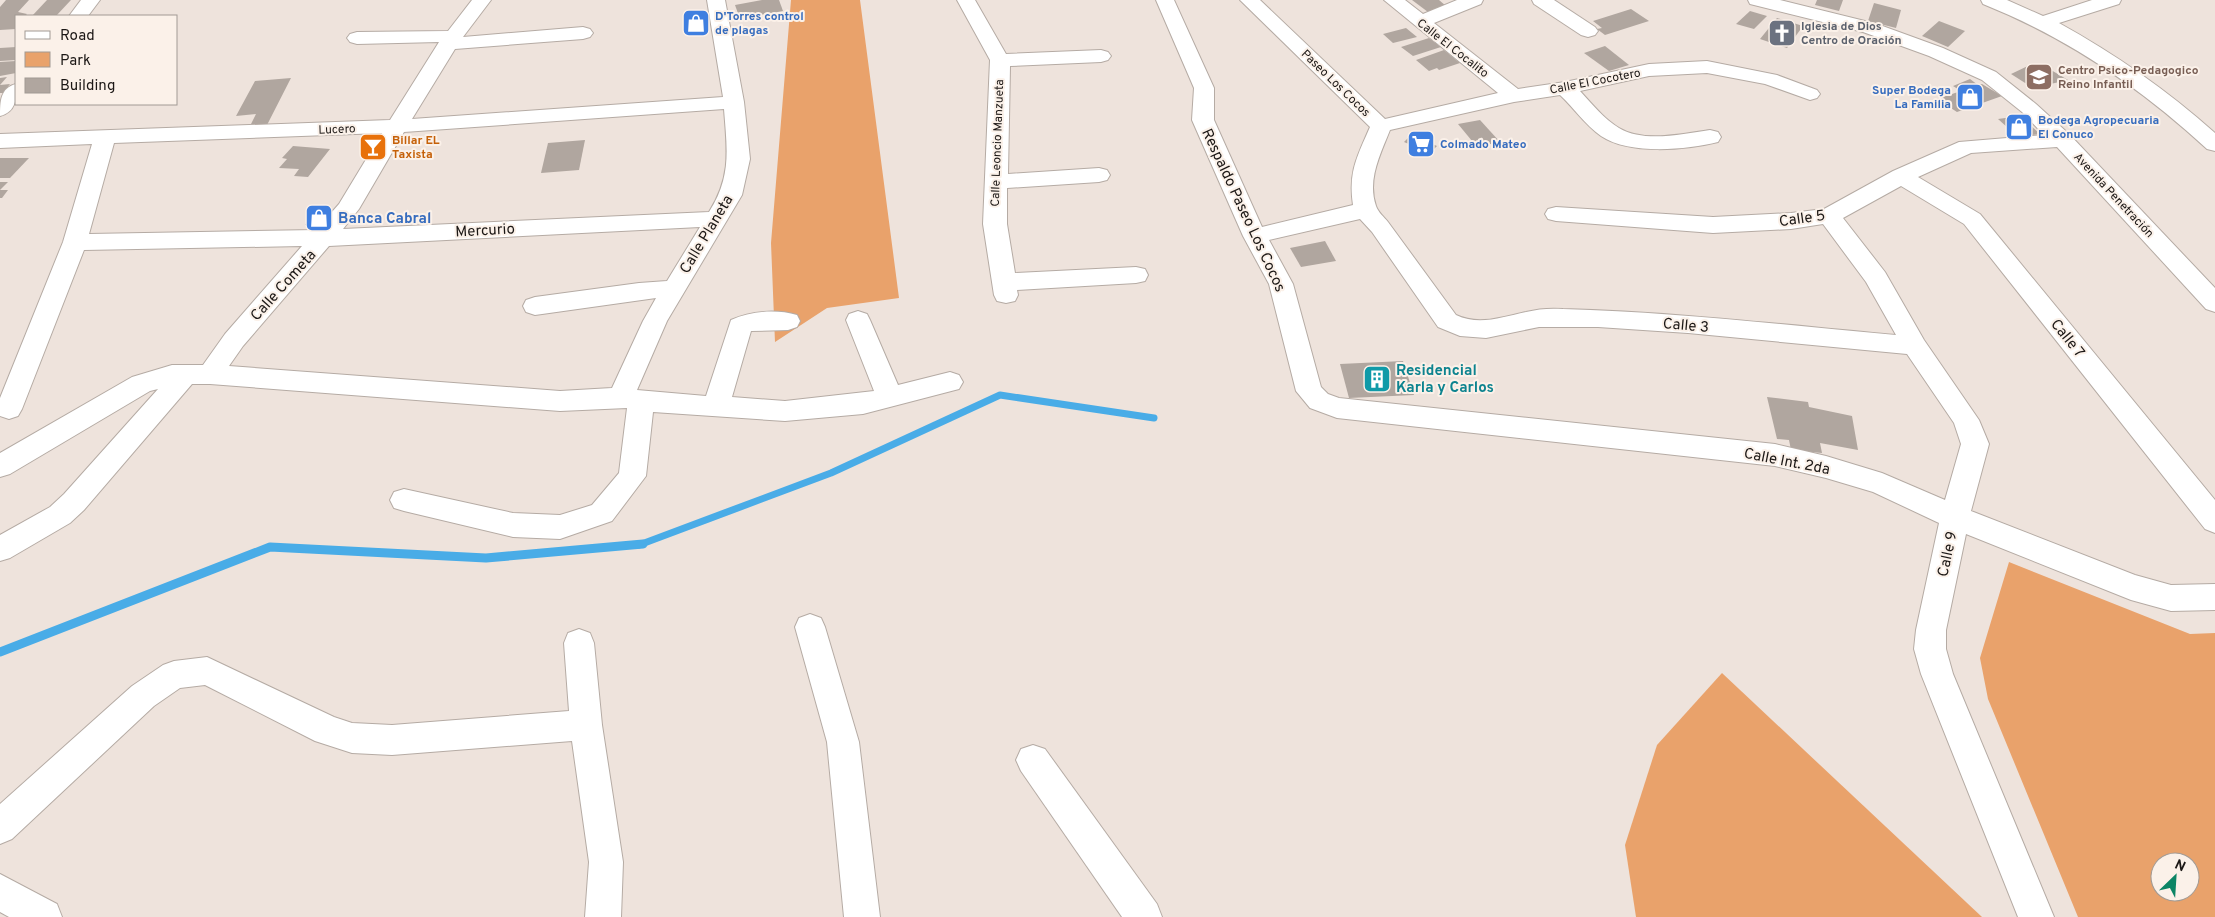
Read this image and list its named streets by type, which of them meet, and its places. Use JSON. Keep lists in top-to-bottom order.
{
  "streets": {
    "street": [
      "Calle El Cocalito",
      "Calle El Cocotero",
      "Paseo Los Cocos",
      "Lucero",
      "Calle Leoncio Manzueta",
      "Avenida Penetración",
      "Respaldo Paseo Los Cocos",
      "Calle 5",
      "Mercurio",
      "Calle Planeta",
      "Calle Cometa",
      "Calle 3",
      "Calle 7",
      "Calle Int. 2da",
      "Calle 9"
    ]
  },
  "crossings": [
    ["Calle El Cocalito", "Calle El Cocotero"],
    ["Calle El Cocotero", "Paseo Los Cocos"],
    ["Paseo Los Cocos", "Calle 3"],
    ["Lucero", "Calle Planeta"],
    ["Lucero", "Calle Cometa"],
    ["Avenida Penetración", "Calle 5"],
    ["Respaldo Paseo Los Cocos", "Calle Int. 2da"],
    ["Calle 5", "Calle 7"],
    ["Calle 5", "Calle 9"],
    ["Mercurio", "Calle Planeta"],
    ["Mercurio", "Calle Cometa"],
    ["Calle 3", "Calle 9"],
    ["Calle Int. 2da", "Calle 9"]
  ],
  "places": {
    "shop": [
      "D'Torres control de plagas",
      "Super Bodega La Familia",
      "Bodega Agropecuaria El Conuco",
      "Banca Cabral"
    ],
    "church": ["Iglesia de Dios Centro de Oración"],
    "school or university": ["Centro Psico-Pedagogico Reino Infantil"],
    "supermarket": ["Colmado Mateo"],
    "bar": ["Billar EL Taxista"],
    "building": ["Residencial Karla y Carlos"]
  },
  "legend": ["Road", "Park", "Building"],
  "north": "top right"
}
